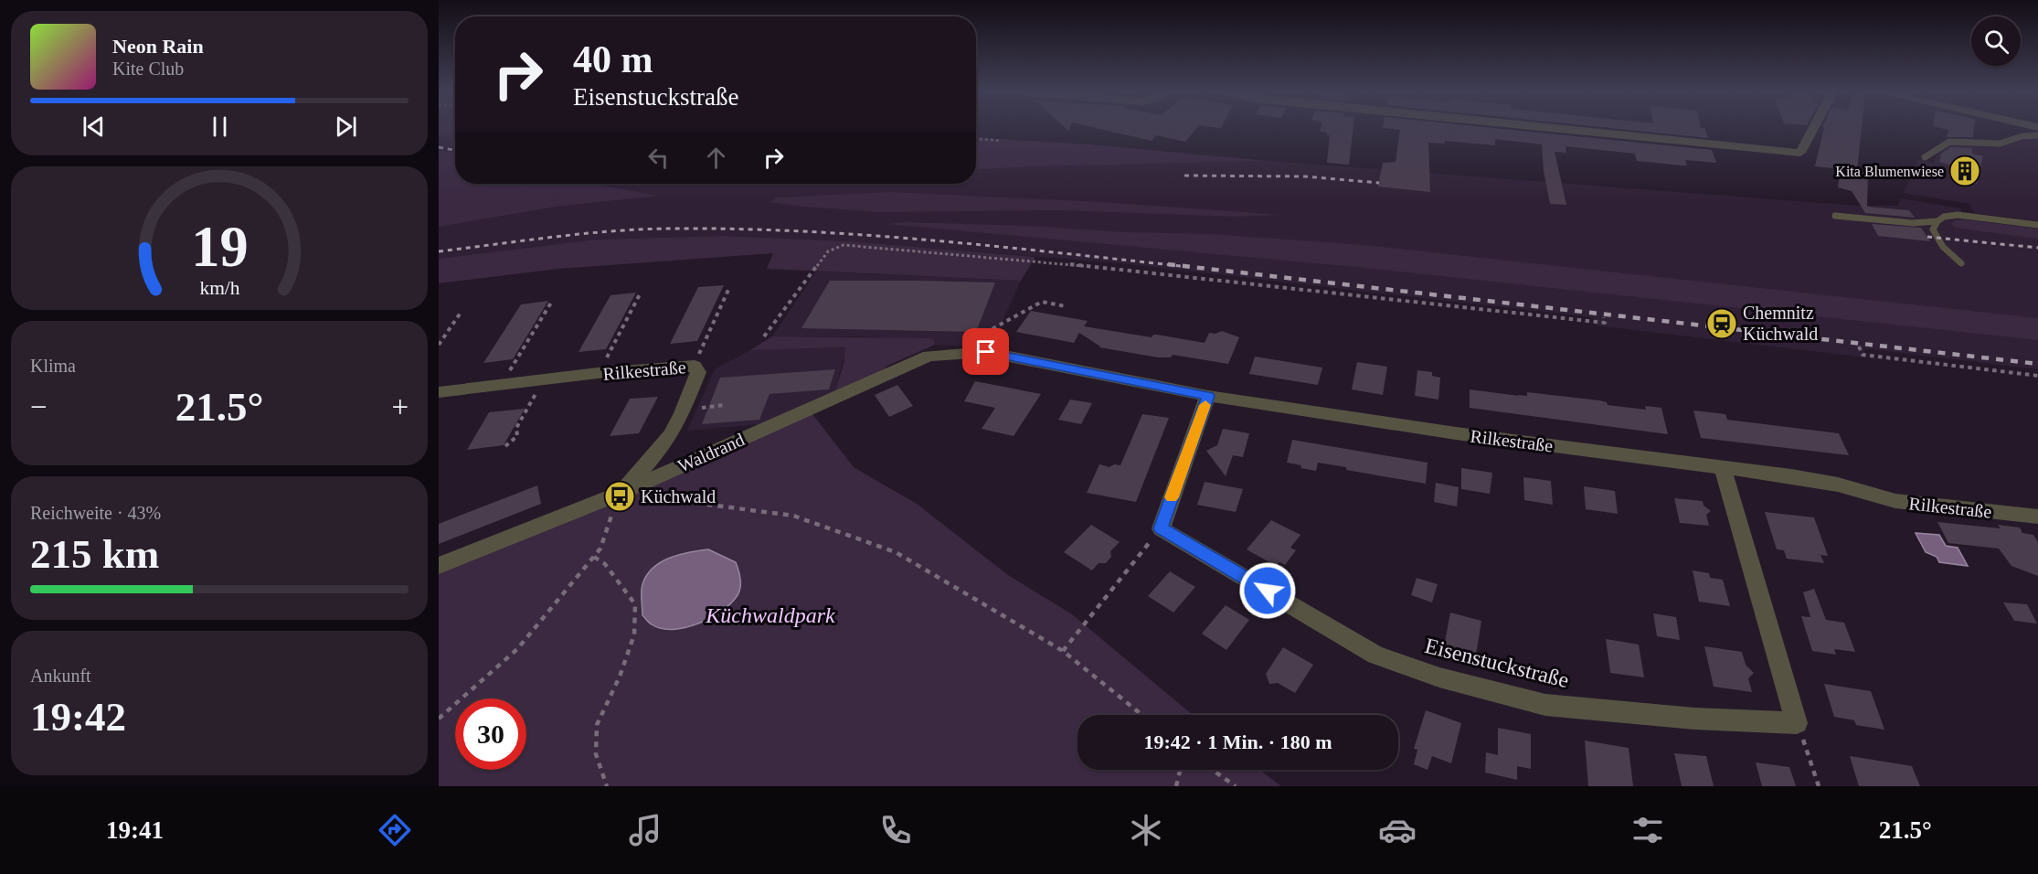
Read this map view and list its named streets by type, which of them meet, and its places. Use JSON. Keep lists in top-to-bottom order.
{
  "streets": {
    "street": ["Rilkestraße", "Waldrand", "Eisenstuckstraße"]
  },
  "crossings": [
    ["Rilkestraße", "Waldrand"]
  ],
  "parks": ["Küchwaldpark"],
  "places": {
    "building": ["Kita Blumenwiese"],
    "station": ["Chemnitz Küchwald"],
    "bus stop": ["Küchwald"]
  },
  "page": {
    "turn": ["40 m", "Eisenstuckstraße"],
    "song": ["Neon Rain", "Kite Club"],
    "tile": [
      "Klima",
      ["Reichweite · 43%", "215 km"],
      ["Ankunft", "19:42"]
    ],
    "heat": ["−", "21.5°", "+"],
    "limit": "30",
    "trip": "19:42 · 1 Min. · 180 m",
    "tabs": ["19:41", "21.5°"],
    "gauge": ["19", "km/h"]
  }
}
